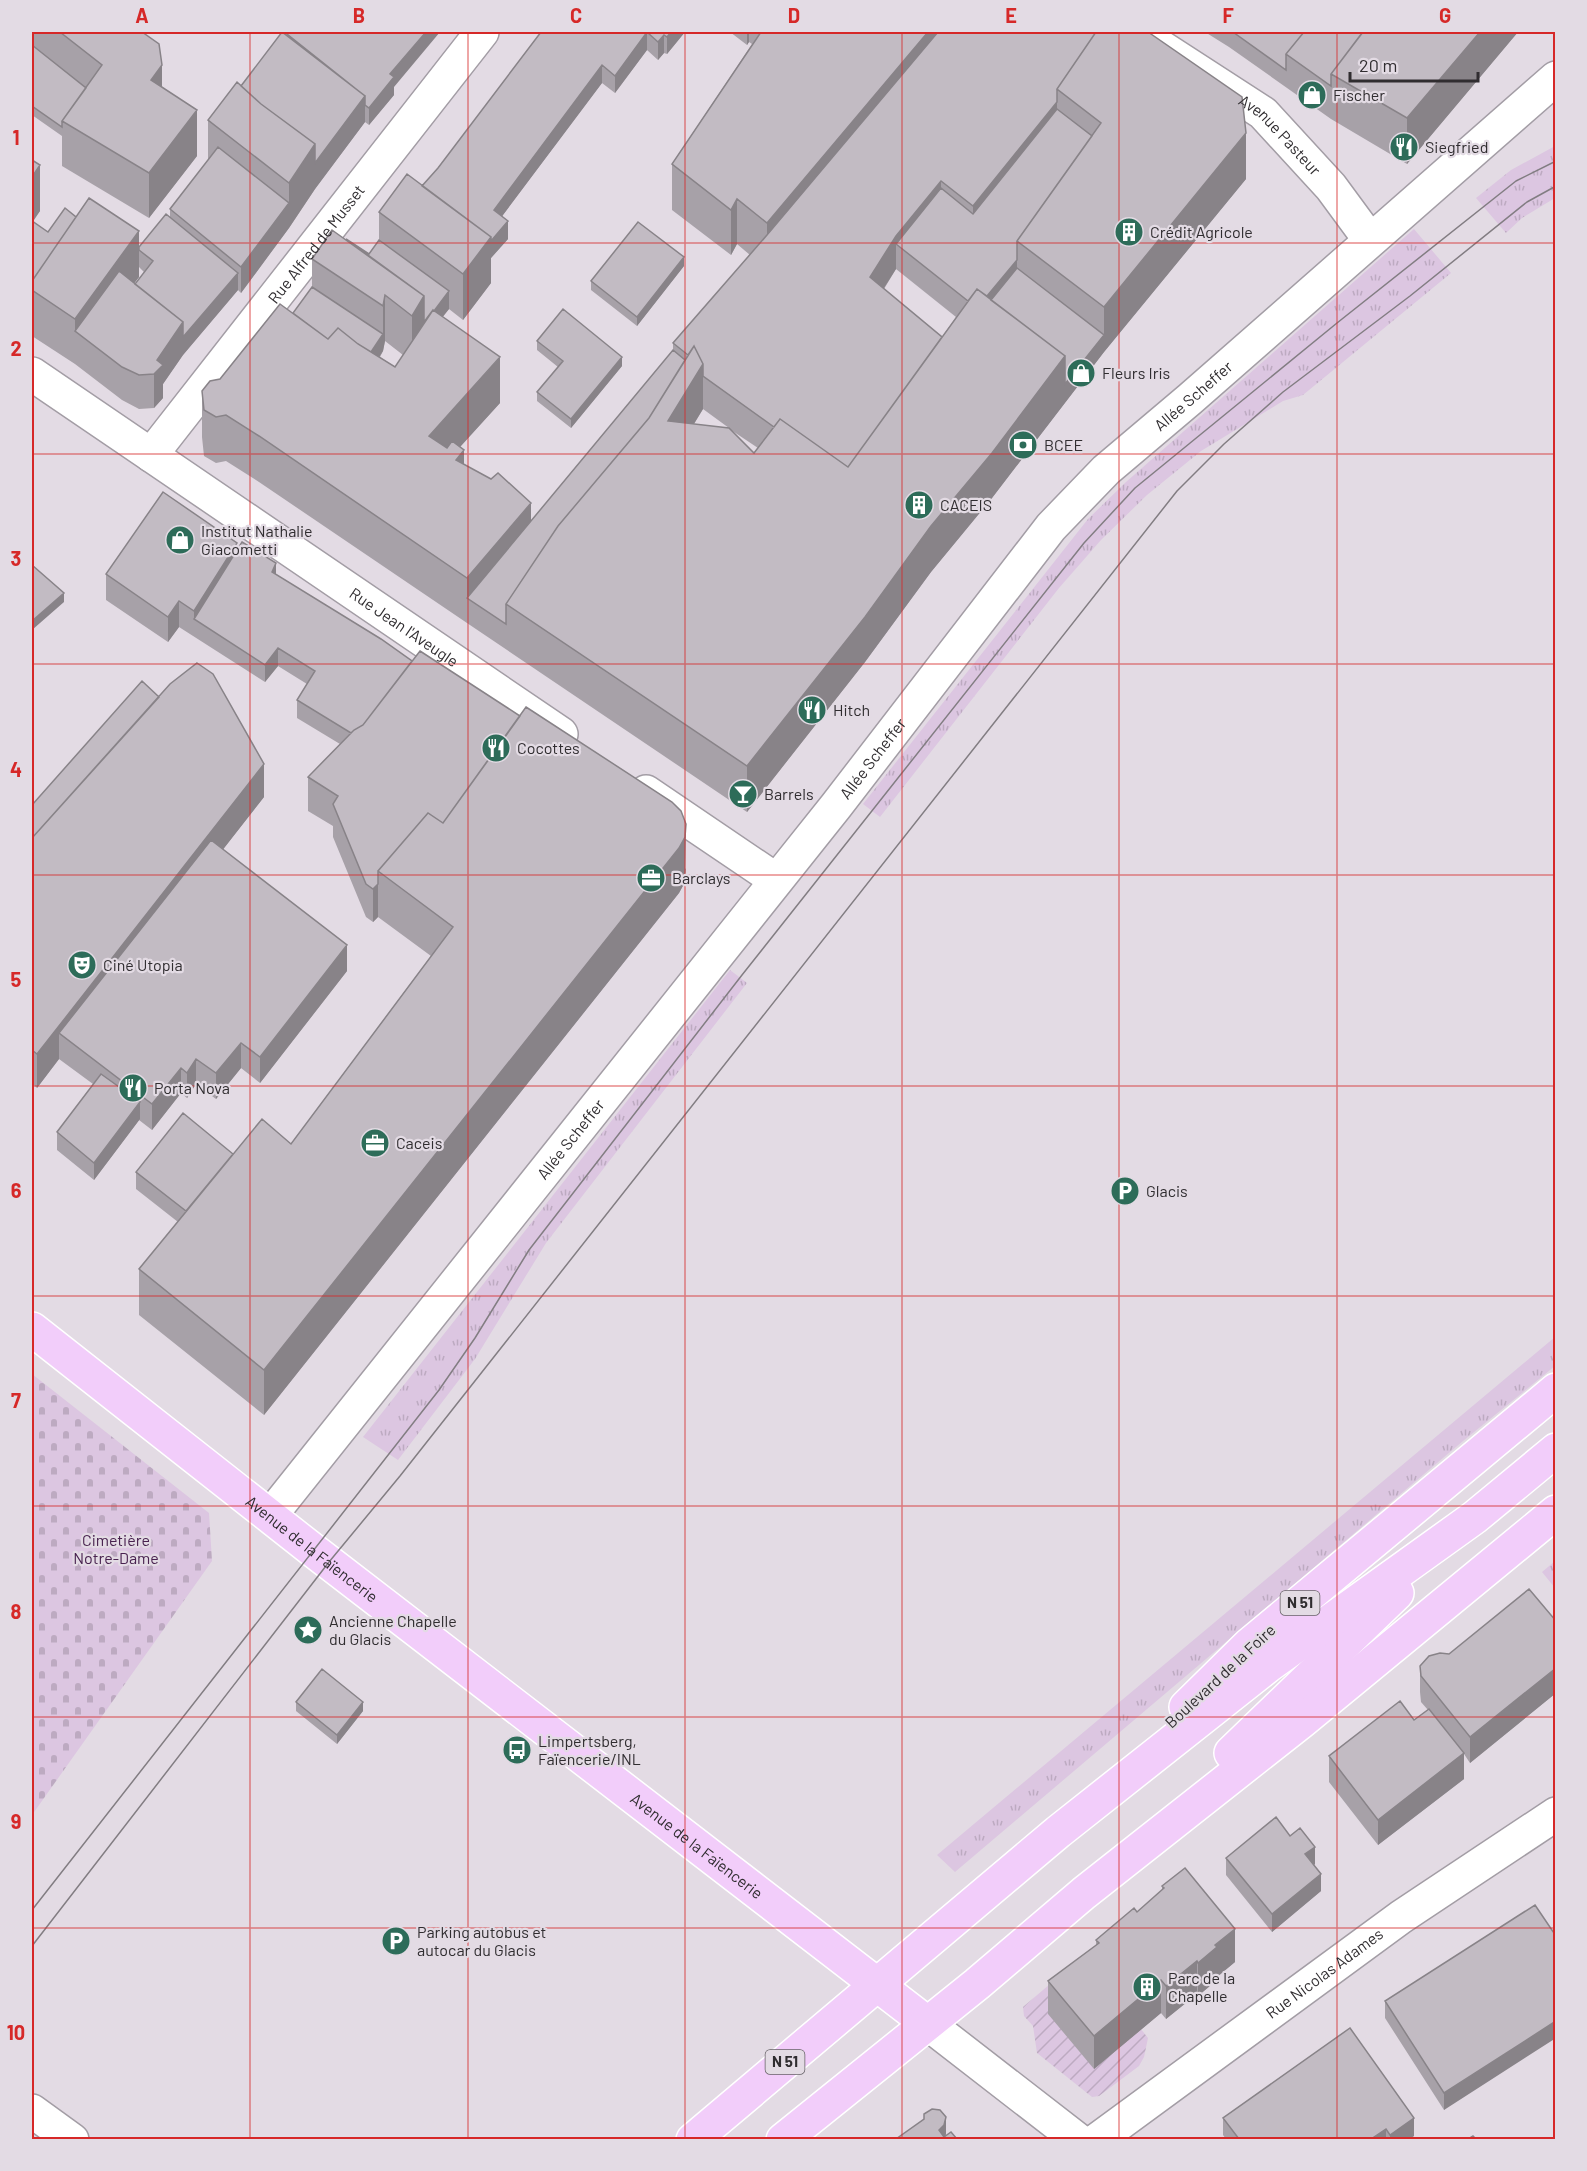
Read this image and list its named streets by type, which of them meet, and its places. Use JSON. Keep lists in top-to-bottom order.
{
  "streets": {
    "main road": ["Avenue de la Faïencerie", "N 51", "Boulevard de la Foire"],
    "street": [
      "Avenue Pasteur",
      "Rue Alfred de Musset",
      "Allée Scheffer",
      "Rue Jean l'Aveugle",
      "Rue Nicolas Adames"
    ]
  },
  "crossings": [
    ["Avenue Pasteur", "Allée Scheffer"],
    ["Rue Alfred de Musset", "Rue Jean l'Aveugle"],
    ["Allée Scheffer", "Avenue de la Faïencerie"],
    ["Avenue de la Faïencerie", "Boulevard de la Foire"]
  ],
  "parks": ["Cimetière Notre-Dame"],
  "places": {
    "shop": ["Fischer", "Fleurs Iris", "Institut Nathalie Giacometti"],
    "restaurant": [
      "Siegfried",
      "Hitch",
      "Cocottes",
      "Porta Nova"
    ],
    "building": ["Crédit Agricole", "CACEIS", "Parc de la Chapelle"],
    "bank": ["BCEE"],
    "bar": ["Barrels"],
    "office": ["Barclays", "Caceis"],
    "theatre": ["Ciné Utopia"],
    "parking": ["Glacis", "Parking autobus et autocar du Glacis"],
    "place": ["Ancienne Chapelle du Glacis"],
    "bus stop": ["Limpertsberg, Faïencerie/INL"]
  },
  "scale_bar": "20 m",
  "grid": {
    "columns": [
      "A",
      "B",
      "C",
      "D",
      "E",
      "F",
      "G"
    ],
    "rows": [
      "1",
      "2",
      "3",
      "4",
      "5",
      "6",
      "7",
      "8",
      "9",
      "10"
    ]
  }
}
